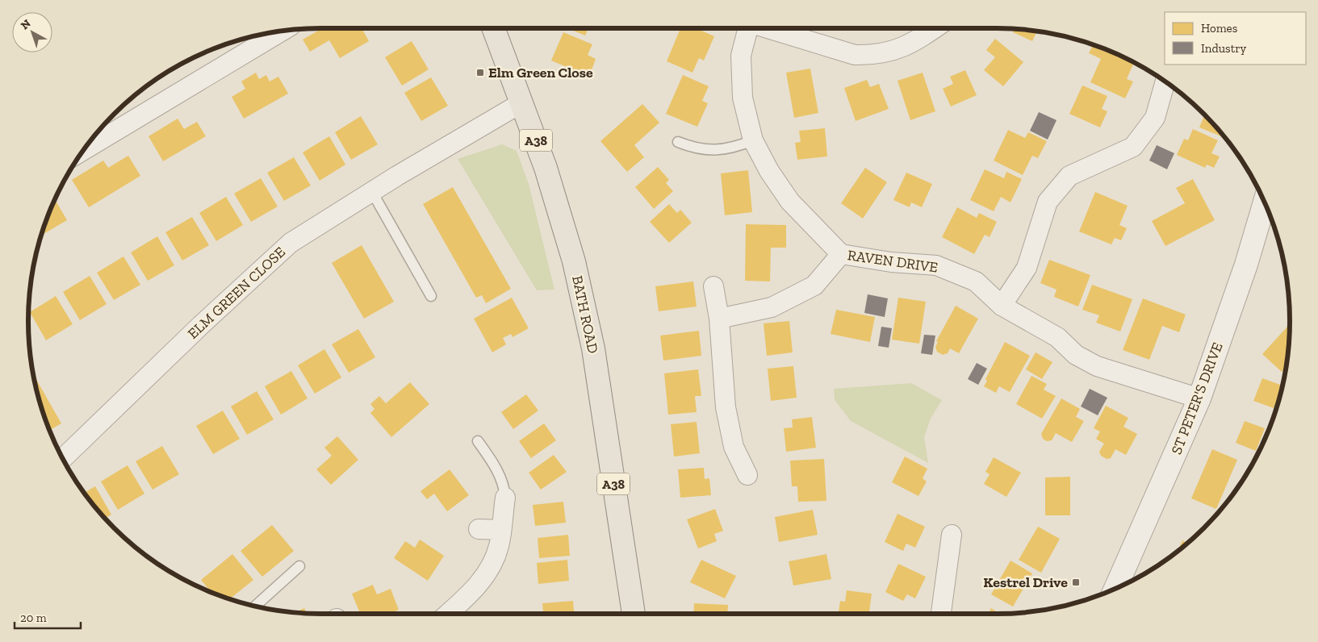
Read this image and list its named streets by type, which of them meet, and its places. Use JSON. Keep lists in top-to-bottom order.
{
  "streets": {
    "main road": ["A38", "BATH ROAD"],
    "street": ["RAVEN DRIVE", "ELM GREEN CLOSE", "ST PETER'S DRIVE"]
  },
  "crossings": [
    ["RAVEN DRIVE", "ST PETER'S DRIVE"],
    ["ELM GREEN CLOSE", "BATH ROAD"]
  ],
  "places": {
    "transit": ["Elm Green Close", "Kestrel Drive"]
  },
  "legend": ["Homes", "Industry"],
  "scale_bar": "20 m",
  "north": "top left"
}
